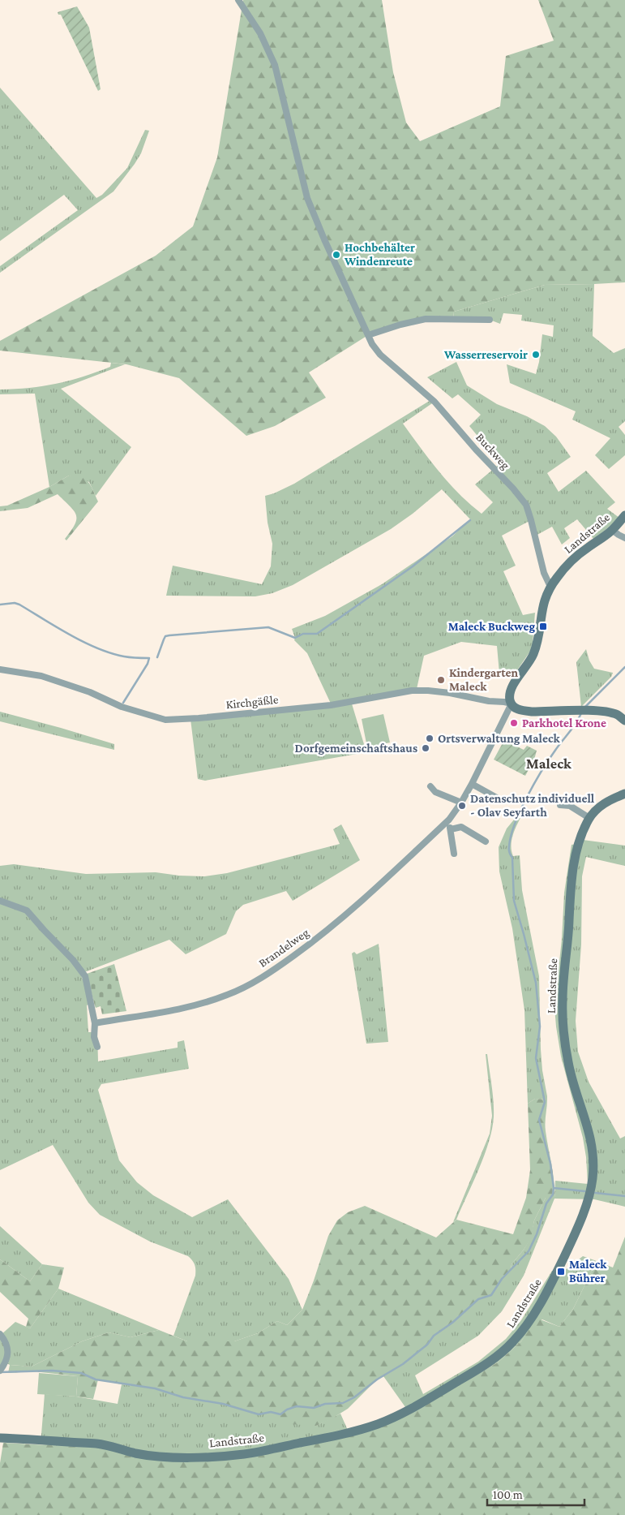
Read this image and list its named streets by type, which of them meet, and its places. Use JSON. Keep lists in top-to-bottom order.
{
  "streets": {
    "street": [
      "Buckweg",
      "Landstraße",
      "Kirchgäßle",
      "Brandelweg"
    ]
  },
  "crossings": [
    ["Buckweg", "Landstraße"],
    ["Landstraße", "Kirchgäßle"],
    ["Landstraße", "Brandelweg"],
    ["Kirchgäßle", "Brandelweg"]
  ],
  "districts": ["Maleck"],
  "places": {
    "other": [
      "Hochbehälter Windenreute",
      "Wasserreservoir",
      "Kindergarten Maleck",
      "Parkhotel Krone",
      "Ortsverwaltung Maleck",
      "Dorfgemeinschaftshaus",
      "Datenschutz individuell - Olav Seyfarth"
    ],
    "transit": ["Maleck Buckweg", "Maleck Bührer"]
  },
  "scale_bar": "100 m"
}
